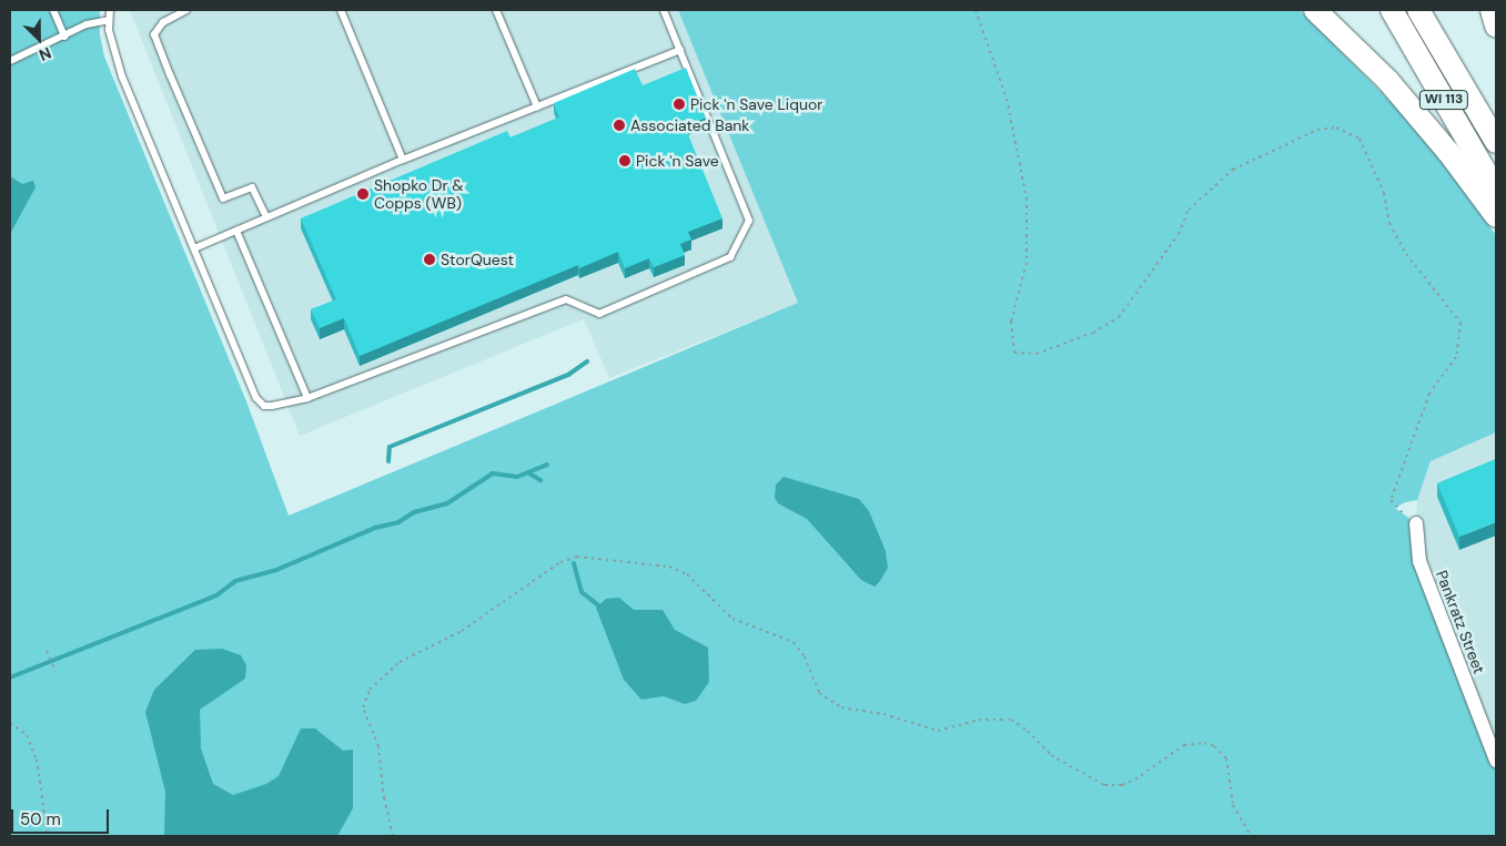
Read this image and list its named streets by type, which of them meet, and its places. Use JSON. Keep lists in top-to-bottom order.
{
  "streets": {
    "main road": ["WI 113"],
    "street": ["Pankratz Street"]
  },
  "places": [
    "Pick 'n Save Liquor",
    "Associated Bank",
    "Pick 'n Save",
    "Shopko Dr & Copps (WB)",
    "StorQuest"
  ],
  "scale_bar": "50 m",
  "north": "bottom right"
}
